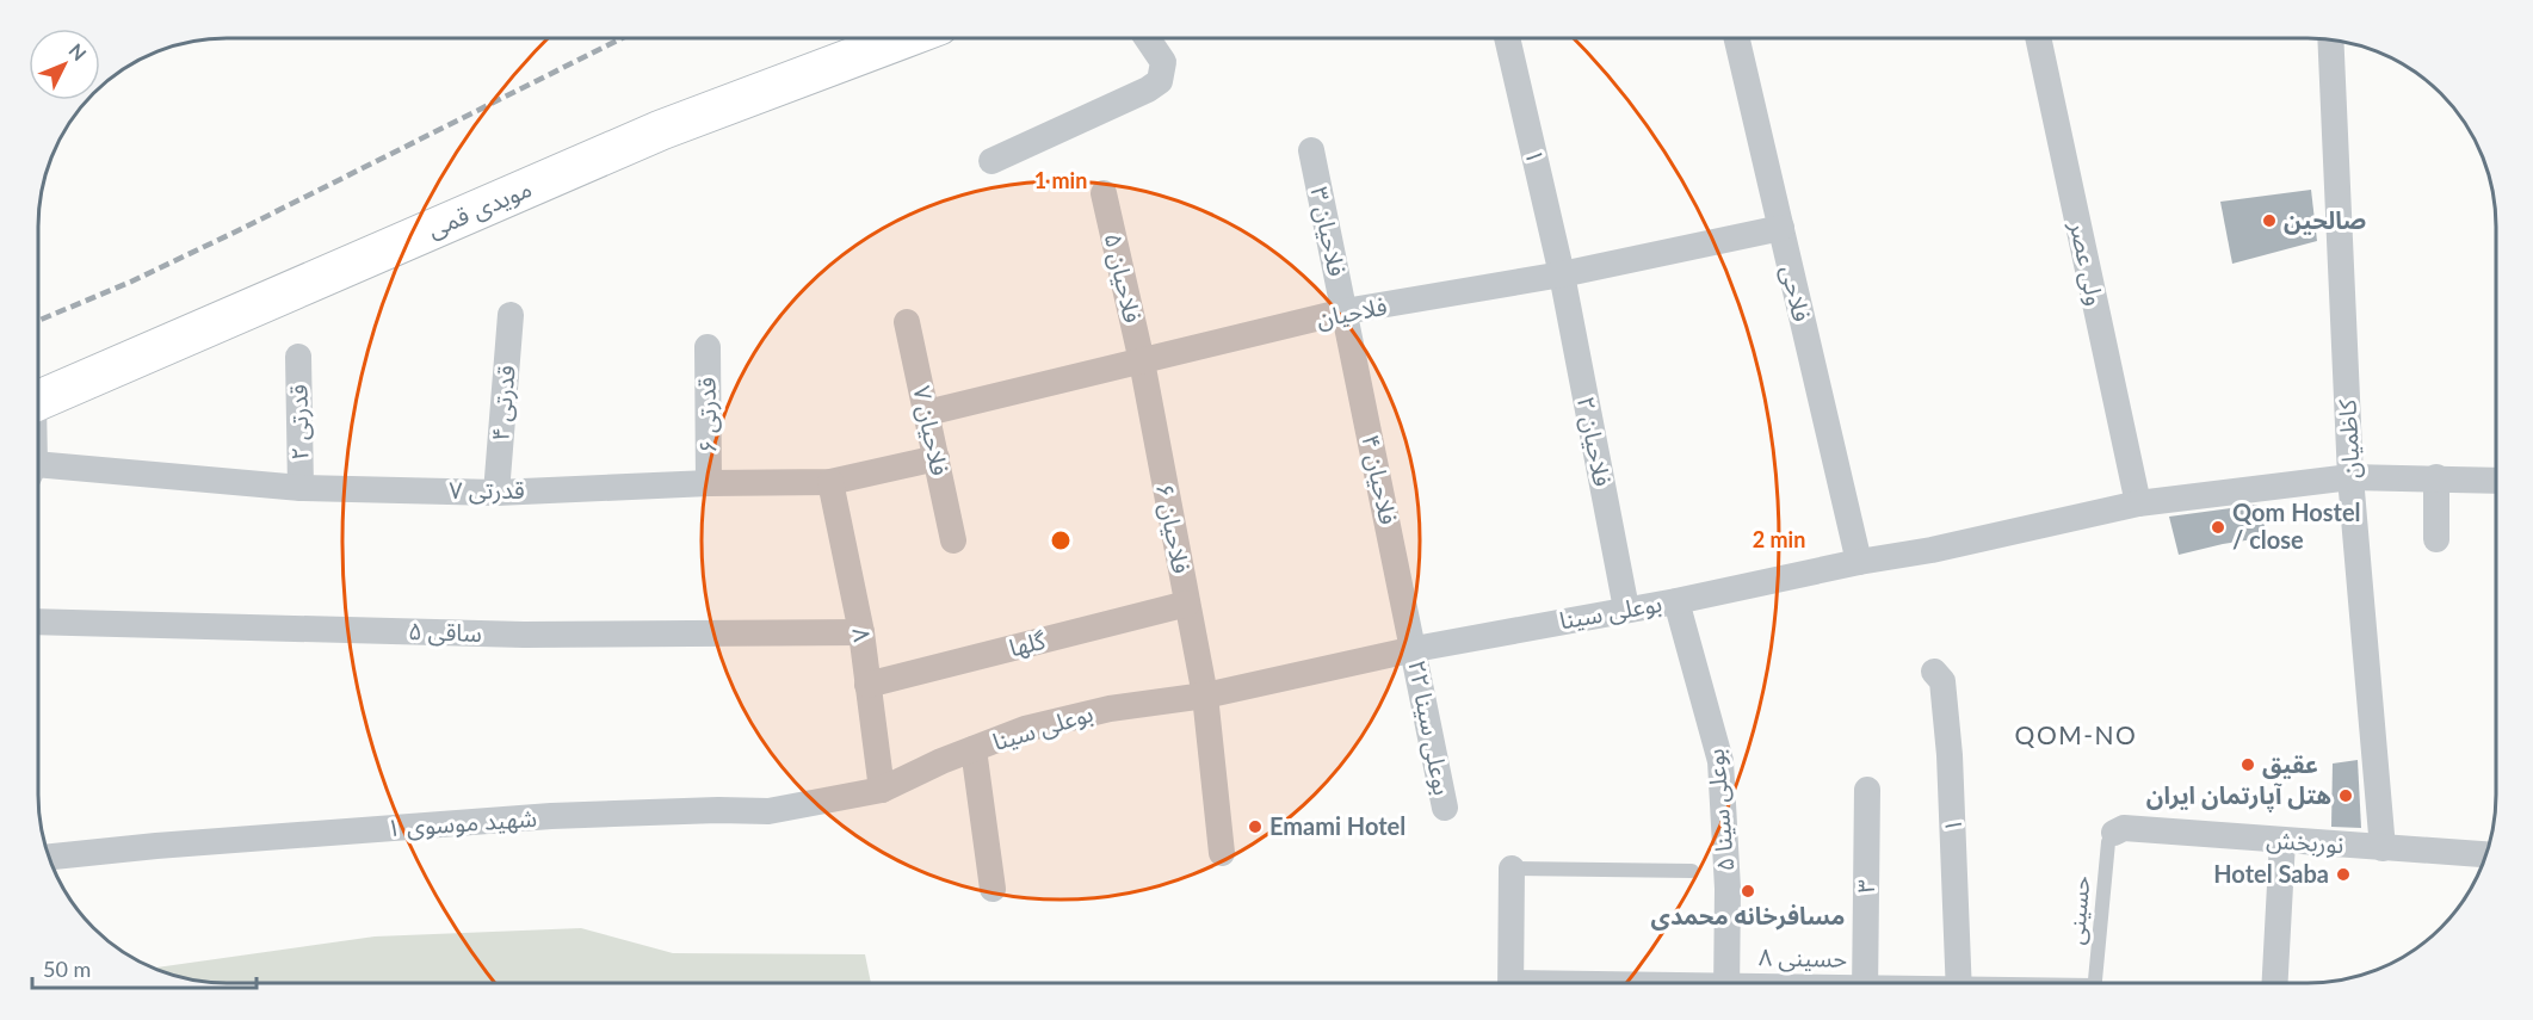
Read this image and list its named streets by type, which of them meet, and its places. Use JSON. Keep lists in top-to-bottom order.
{
  "streets": {
    "street": [
      "۱",
      "مویدی قمی",
      "فلاحیان ۳",
      "ولی عصر",
      "فلاحیان ۵",
      "فلاحی",
      "فلاحیان",
      "قدرتی ۴",
      "قدرتی ۶",
      "قدرتی ۲",
      "فلاحیان ۷",
      "کاظمیان",
      "فلاحیان ۲",
      "فلاحیان ۴",
      "قدرتی ۷",
      "فلاحیان ۶",
      "بوعلی سینا",
      "ساقی ۵",
      "۸",
      "گلها",
      "بوعلی سینا ۲۲",
      "بوعلی سینا ۵",
      "شهید موسوی ۱",
      "نوربخش",
      "۳"
    ],
    "lane": ["حسینی"]
  },
  "crossings": [
    ["۱", "فلاحیان"],
    ["۱", "فلاحیان ۲"],
    ["فلاحیان ۳", "فلاحیان"],
    ["فلاحیان ۳", "فلاحیان ۴"],
    ["ولی عصر", "بوعلی سینا"],
    ["فلاحیان ۵", "فلاحیان"],
    ["فلاحیان ۵", "فلاحیان ۶"],
    ["فلاحی", "فلاحیان"],
    ["فلاحی", "بوعلی سینا"],
    ["فلاحیان", "فلاحیان ۷"],
    ["فلاحیان", "فلاحیان ۲"],
    ["فلاحیان", "فلاحیان ۴"],
    ["فلاحیان", "فلاحیان ۶"],
    ["قدرتی ۴", "قدرتی ۷"],
    ["قدرتی ۶", "قدرتی ۷"],
    ["قدرتی ۲", "قدرتی ۷"],
    ["فلاحیان ۷", "قدرتی ۷"],
    ["کاظمیان", "بوعلی سینا"],
    ["کاظمیان", "نوربخش"],
    ["فلاحیان ۲", "بوعلی سینا"],
    ["فلاحیان ۴", "بوعلی سینا"],
    ["فلاحیان ۴", "بوعلی سینا ۲۲"],
    ["قدرتی ۷", "۸"],
    ["فلاحیان ۶", "بوعلی سینا"],
    ["فلاحیان ۶", "گلها"],
    ["بوعلی سینا", "۸"],
    ["بوعلی سینا", "بوعلی سینا ۲۲"],
    ["بوعلی سینا", "بوعلی سینا ۵"],
    ["بوعلی سینا", "شهید موسوی ۱"],
    ["ساقی ۵", "۸"],
    ["۸", "گلها"],
    ["۸", "شهید موسوی ۱"],
    ["نوربخش", "حسینی"]
  ],
  "districts": ["QOM-NO"],
  "places": [
    "صالحین",
    "Qom Hostel / close",
    "عقیق",
    "هتل آپارتمان ایران",
    "Emami Hotel",
    "Hotel Saba",
    "مسافرخانه محمدی"
  ],
  "scale_bar": "50 m",
  "north": "top right",
  "rings": ["1 min", "2 min"]
}
